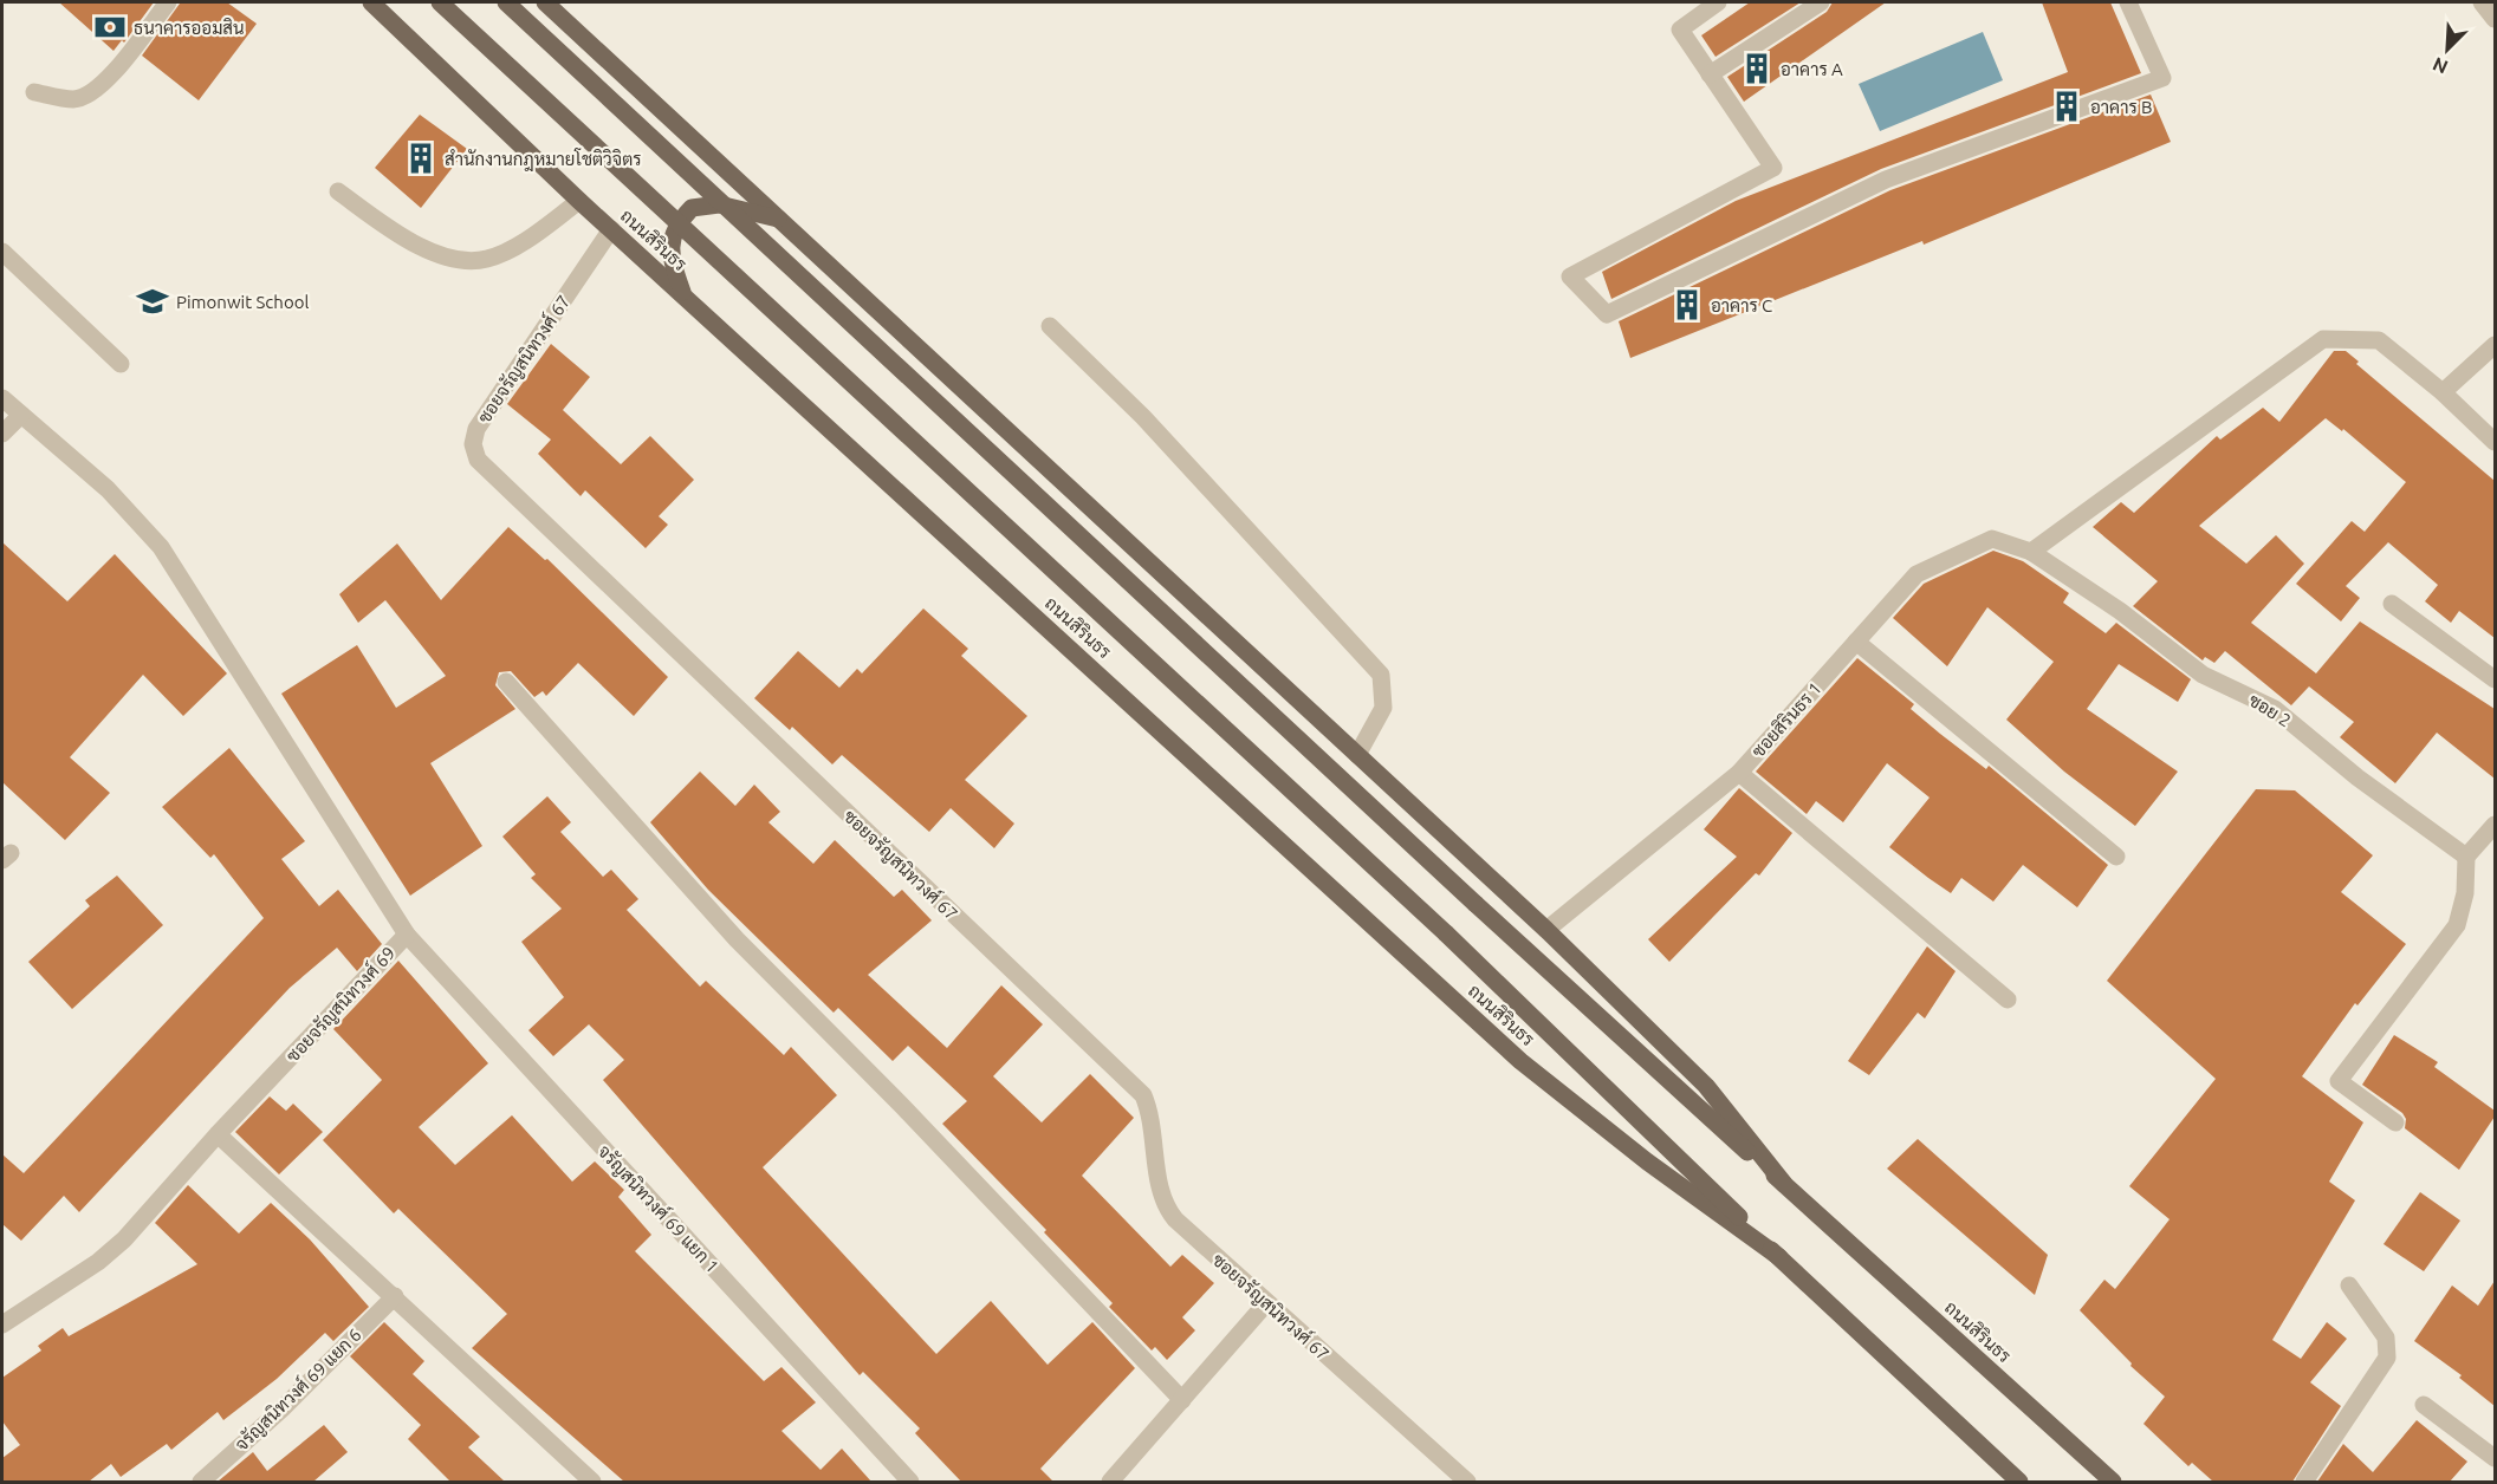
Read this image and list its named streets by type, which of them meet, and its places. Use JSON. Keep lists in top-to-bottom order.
{
  "streets": {
    "main road": ["ถนนสิรินธร"],
    "street": [
      "ซอยจรัญสนิทวงศ์ 67",
      "ซอย 2",
      "ซอยสิรินธร 1",
      "ซอยจรัญสนิทวงศ์ 69",
      "จรัญสนิทวงศ์ 69 แยก 1",
      "จรัญสนิทวงศ์ 69 แยก 6"
    ]
  },
  "crossings": [
    ["ถนนสิรินธร", "ซอยจรัญสนิทวงศ์ 67"],
    ["ถนนสิรินธร", "ซอยสิรินธร 1"],
    ["ซอย 2", "ซอยสิรินธร 1"],
    ["ซอยจรัญสนิทวงศ์ 69", "จรัญสนิทวงศ์ 69 แยก 1"]
  ],
  "places": {
    "bank": ["ธนาคารออมสิน"],
    "building": [
      "อาคาร A",
      "อาคาร B",
      "สำนักงานกฎหมายโชติวิจิตร",
      "อาคาร C"
    ],
    "school or university": ["Pimonwit School"]
  },
  "north": "bottom left"
}
